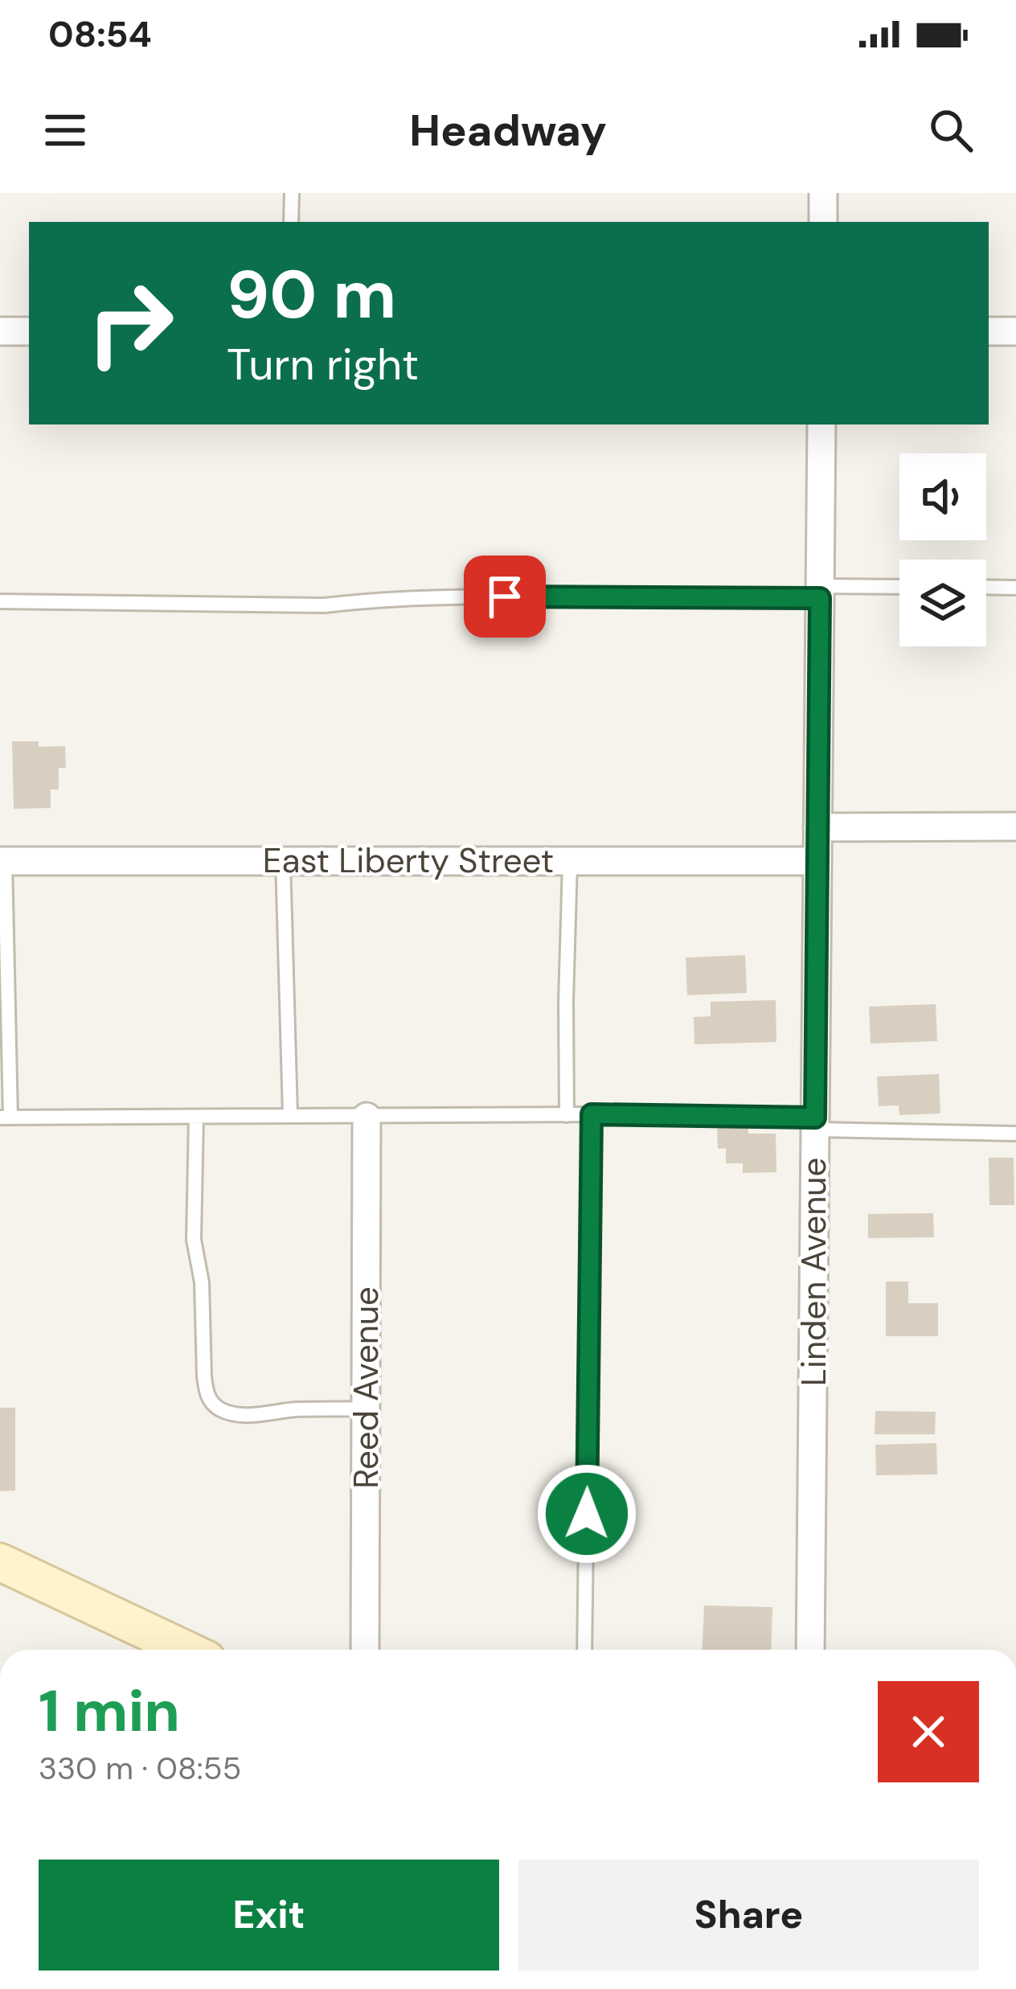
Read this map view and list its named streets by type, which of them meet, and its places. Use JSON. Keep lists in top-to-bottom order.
{
  "streets": {
    "street": ["East Liberty Street", "Linden Avenue", "Reed Avenue"]
  },
  "crossings": [
    ["East Liberty Street", "Linden Avenue"]
  ],
  "page": {
    "status": "08:54",
    "header": "Headway",
    "turn": ["90 m", "Turn right"],
    "heading": ["1 min", "330 m · 08:55"],
    "buttons": ["Exit", "Share"]
  }
}
